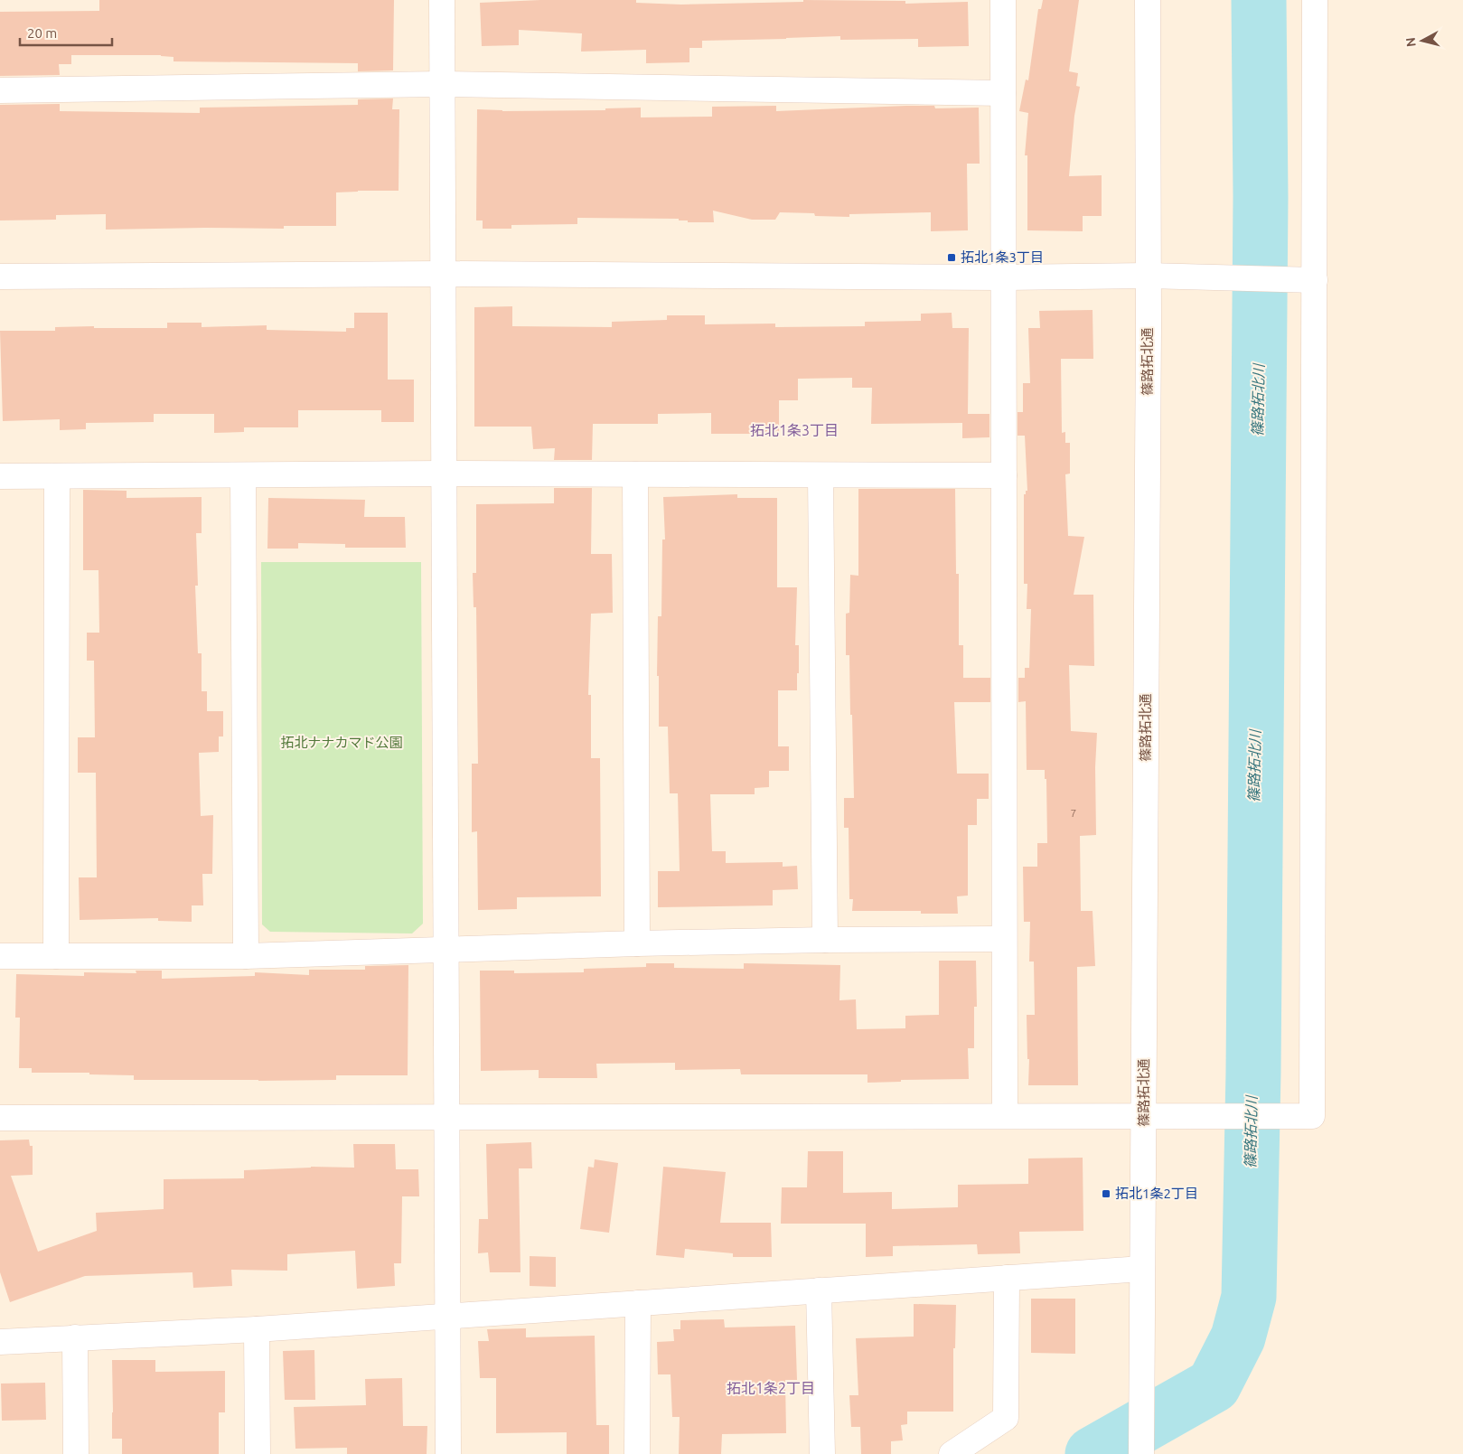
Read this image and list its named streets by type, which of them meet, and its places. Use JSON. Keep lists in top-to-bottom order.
{
  "streets": {
    "street": ["篠路拓北通"]
  },
  "districts": ["拓北1条3丁目", "拓北1条2丁目"],
  "water": ["篠路拓北川"],
  "parks": ["拓北ナナカマド公園"],
  "places": {
    "transit": ["拓北1条3丁目", "拓北1条2丁目"]
  },
  "house_numbers": ["7"],
  "scale_bar": "20 m",
  "north": "left"
}
